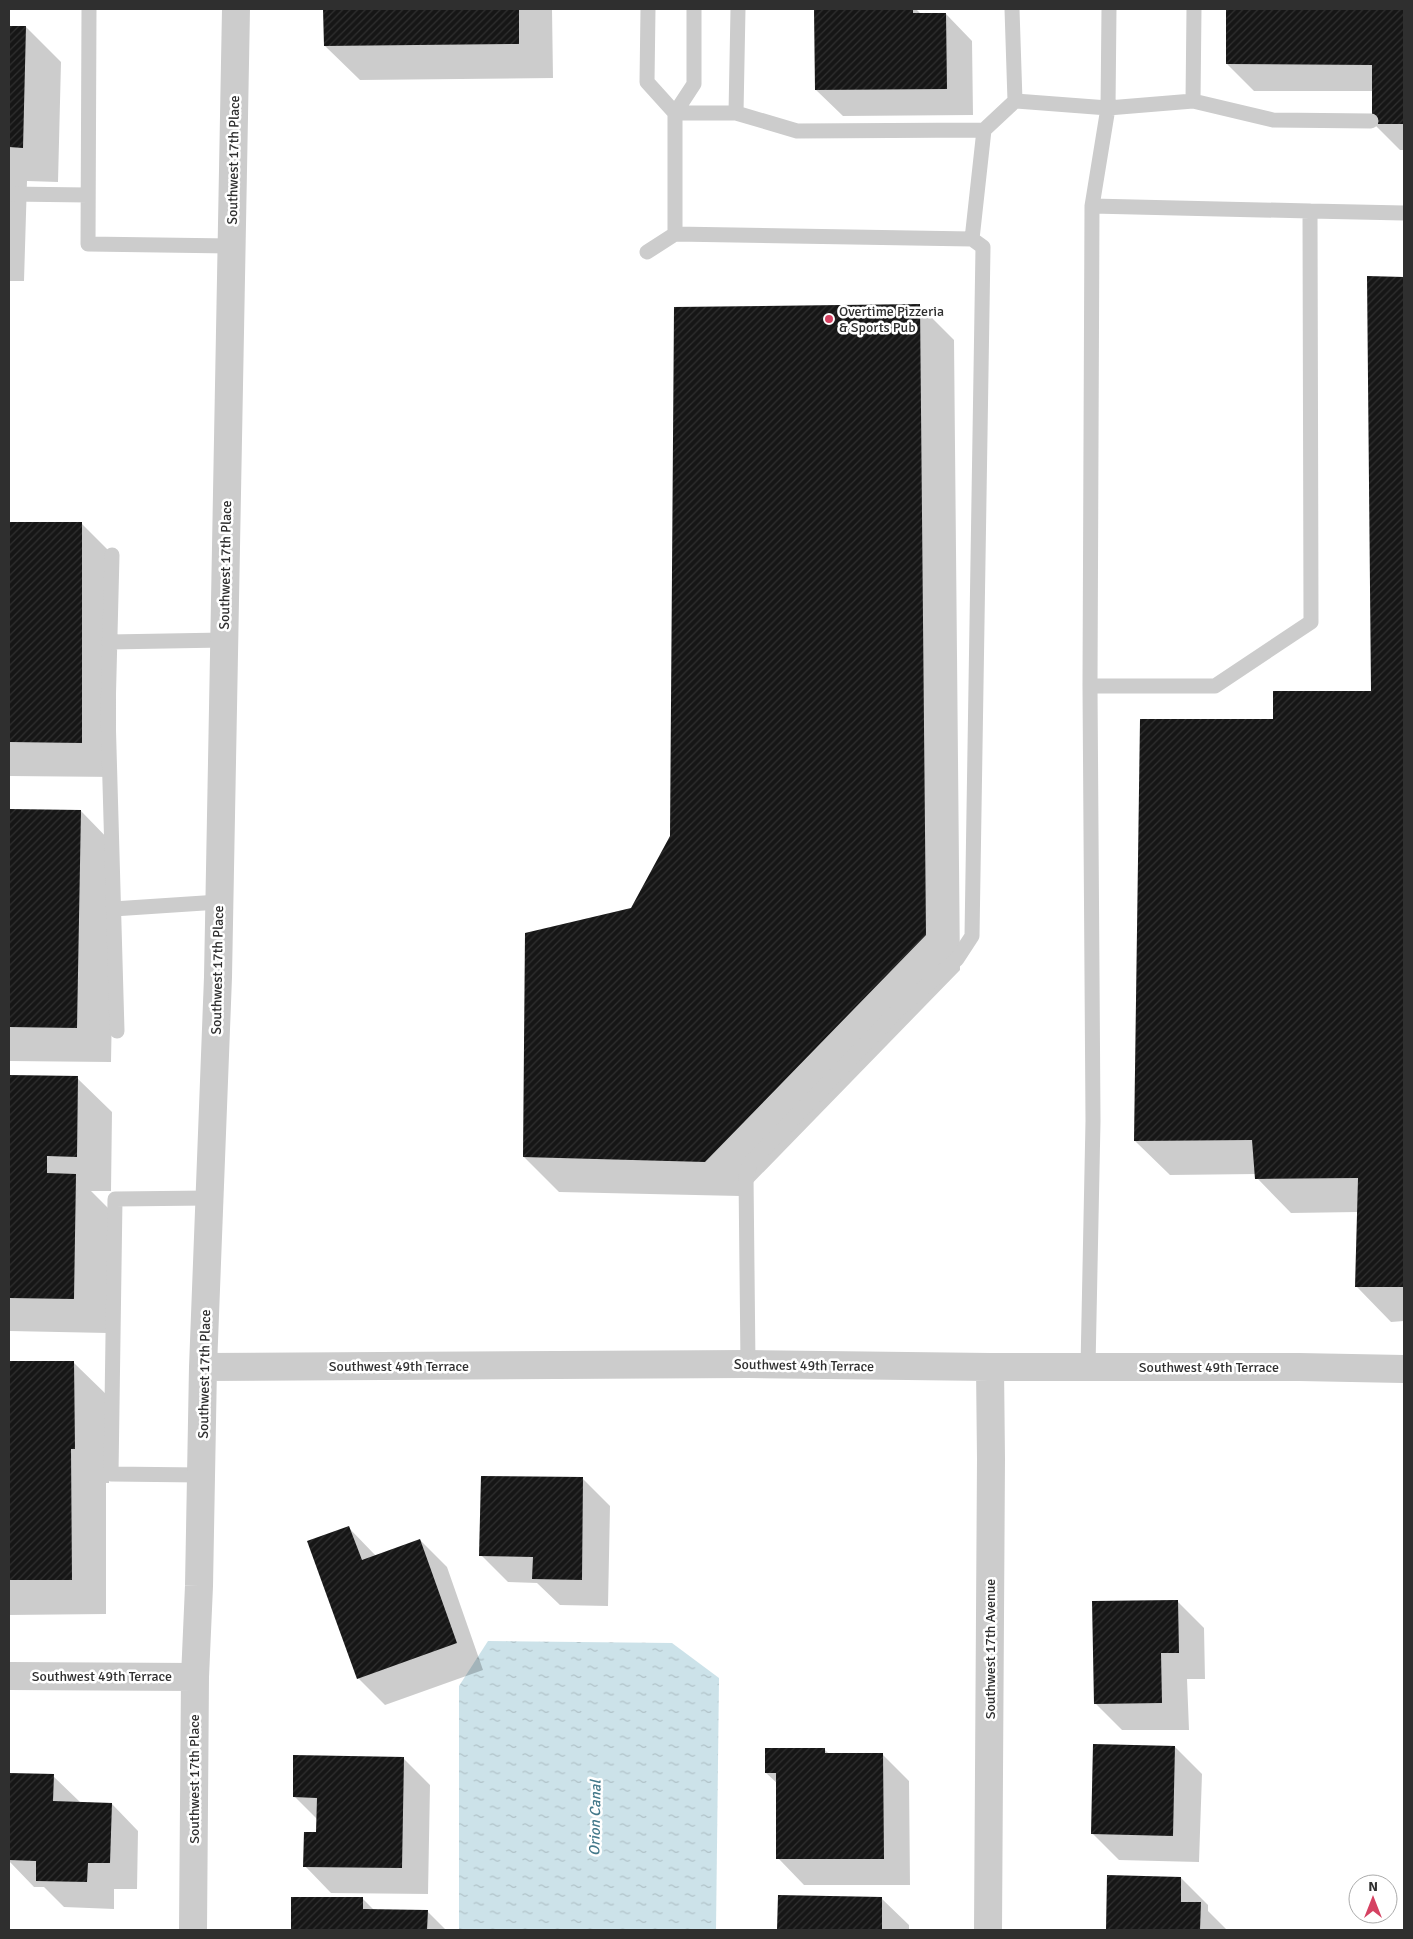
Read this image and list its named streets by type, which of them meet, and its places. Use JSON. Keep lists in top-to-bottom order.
{
  "streets": {
    "street": ["Southwest 17th Place", "Southwest 49th Terrace", "Southwest 17th Avenue"]
  },
  "crossings": [
    ["Southwest 17th Place", "Southwest 49th Terrace"],
    ["Southwest 49th Terrace", "Southwest 17th Avenue"]
  ],
  "water": ["Orion Canal"],
  "places": ["Overtime Pizzeria & Sports Pub"],
  "north": "top"
}
